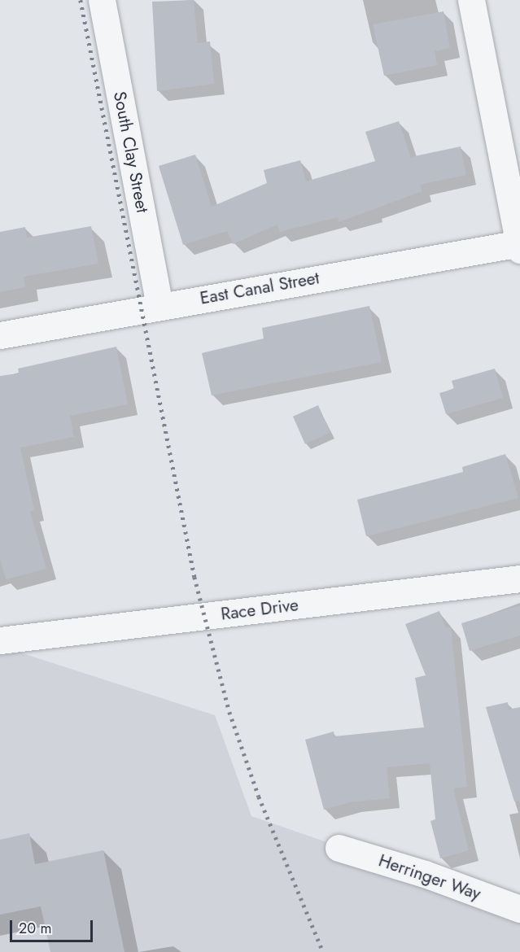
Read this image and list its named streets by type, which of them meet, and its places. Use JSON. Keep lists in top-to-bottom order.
{
  "streets": {
    "street": [
      "South Clay Street",
      "East Canal Street",
      "Race Drive",
      "Herringer Way"
    ]
  },
  "crossings": [
    ["South Clay Street", "East Canal Street"]
  ],
  "scale_bar": "20 m"
}
